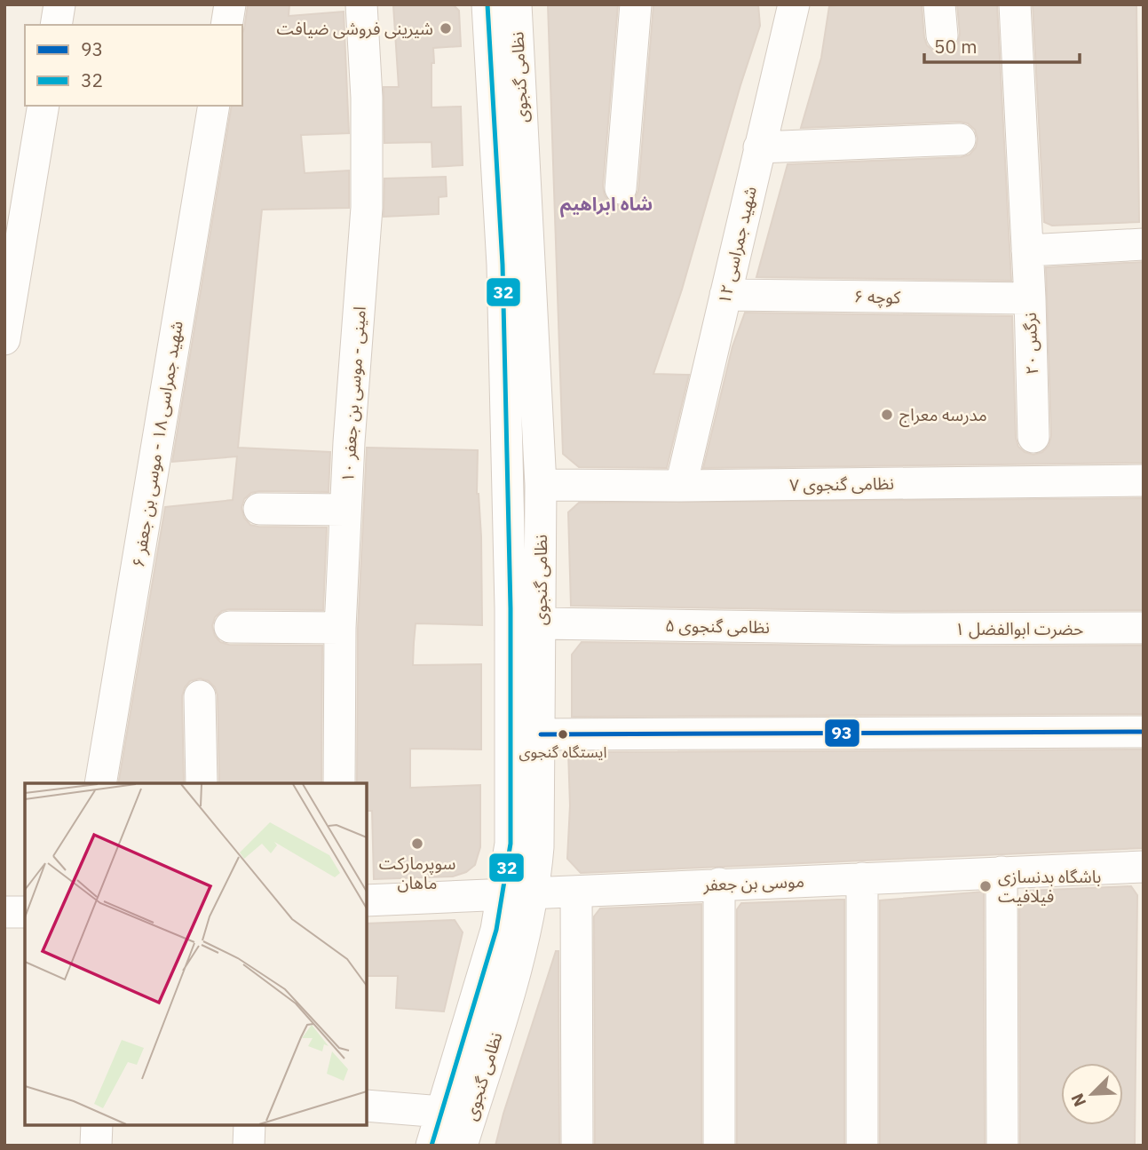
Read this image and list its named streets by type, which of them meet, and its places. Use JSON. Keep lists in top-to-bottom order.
{
  "streets": {
    "street": [
      "نظامی گنجوی",
      "شهید جمراسی ۱۲",
      "کوچه ۶",
      "نرگس ۲۰",
      "امینی - موسی بن جعفر ۱۰",
      "شهید جمراسی ۱۸ - موسی بن جعفر ۶",
      "نظامی گنجوی ۷",
      "نظامی گنجوی ۵",
      "حضرت ابوالفضل ۱",
      "موسی بن جعفر"
    ]
  },
  "crossings": [
    ["نظامی گنجوی", "نظامی گنجوی ۷"],
    ["نظامی گنجوی", "نظامی گنجوی ۵"],
    ["نظامی گنجوی", "موسی بن جعفر"],
    ["شهید جمراسی ۱۲", "کوچه ۶"],
    ["شهید جمراسی ۱۲", "نظامی گنجوی ۷"],
    ["کوچه ۶", "نرگس ۲۰"],
    ["نظامی گنجوی ۵", "حضرت ابوالفضل ۱"]
  ],
  "districts": ["شاه ابراهیم"],
  "places": [
    "شیرینی فروشی ضیافت",
    "مدرسه معراج",
    "ایستگاه گنجوی",
    "سوپرمارکت ماهان",
    "باشگاه بدنسازی فیلافیت"
  ],
  "lines": ["transit line 32", "transit line 93"],
  "legend": ["93", "32"],
  "scale_bar": "50 m",
  "north": "bottom left"
}
